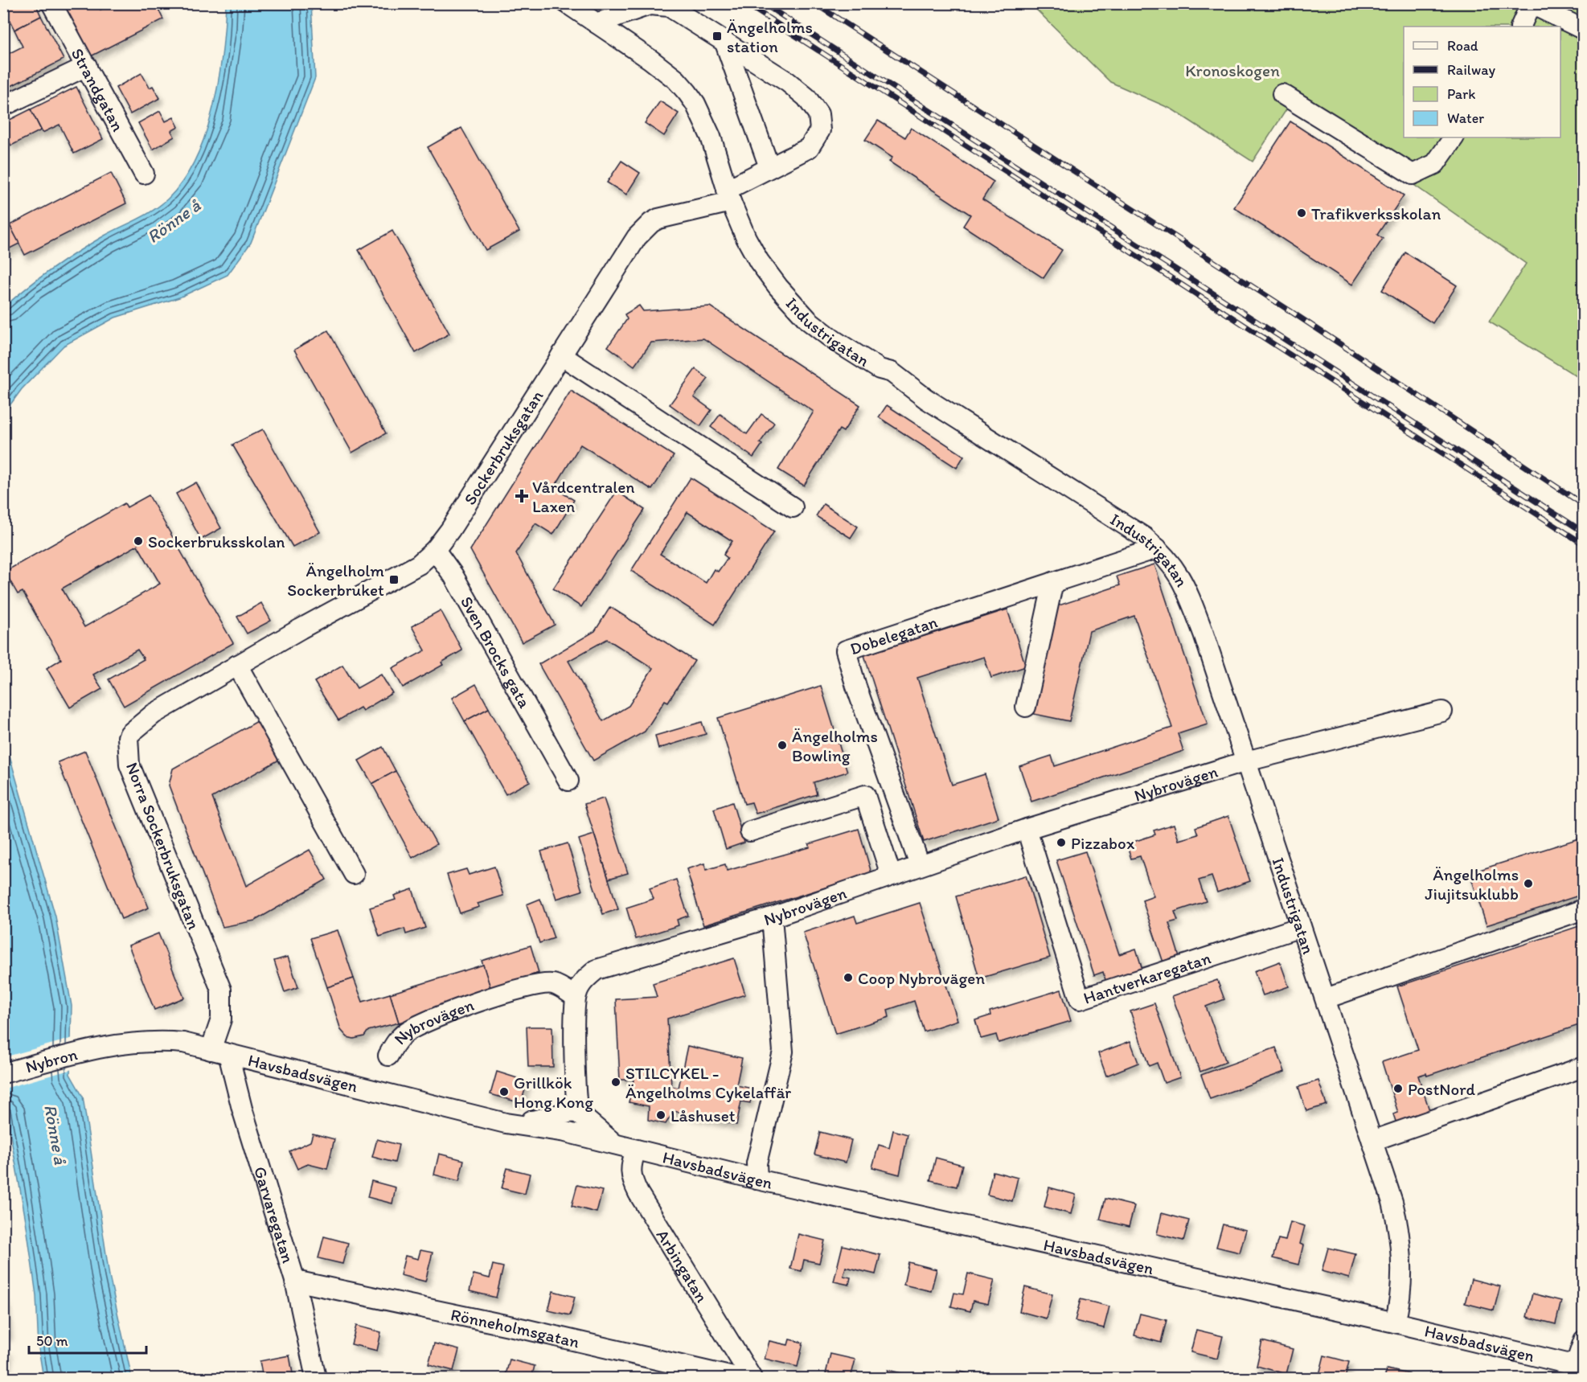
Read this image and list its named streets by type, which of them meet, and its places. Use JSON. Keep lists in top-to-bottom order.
{
  "streets": {
    "street": [
      "Strandgatan",
      "Industrigatan",
      "Sockerbruksgatan",
      "Dobelegatan",
      "Sven Brocks gata",
      "Nybrovägen",
      "Norra Sockerbruksgatan",
      "Hantverkaregatan",
      "Nybron",
      "Havsbadsvägen",
      "Garvaregatan",
      "Arbingatan",
      "Rönneholmsgatan"
    ]
  },
  "crossings": [
    ["Industrigatan", "Sockerbruksgatan"],
    ["Industrigatan", "Dobelegatan"],
    ["Industrigatan", "Nybrovägen"],
    ["Industrigatan", "Hantverkaregatan"],
    ["Industrigatan", "Havsbadsvägen"],
    ["Sockerbruksgatan", "Sven Brocks gata"],
    ["Sockerbruksgatan", "Norra Sockerbruksgatan"],
    ["Dobelegatan", "Nybrovägen"],
    ["Nybrovägen", "Hantverkaregatan"],
    ["Norra Sockerbruksgatan", "Havsbadsvägen"],
    ["Norra Sockerbruksgatan", "Garvaregatan"],
    ["Nybron", "Havsbadsvägen"],
    ["Havsbadsvägen", "Garvaregatan"],
    ["Havsbadsvägen", "Arbingatan"],
    ["Garvaregatan", "Rönneholmsgatan"]
  ],
  "water": ["Rönne å"],
  "parks": ["Kronoskogen"],
  "places": {
    "transit": ["Ängelholms station", "Ängelholm Sockerbruket"],
    "other": [
      "Trafikverksskolan",
      "Sockerbruksskolan",
      "Ängelholms Bowling",
      "Pizzabox",
      "Ängelholms Jiujitsuklubb",
      "Coop Nybrovägen",
      "STILCYKEL - Ängelholms Cykelaffär",
      "PostNord",
      "Grillkök Hong Kong",
      "Låshuset"
    ],
    "health": ["Vårdcentralen Laxen"]
  },
  "legend": [
    "Road",
    "Railway",
    "Park",
    "Water"
  ],
  "scale_bar": "50 m"
}
